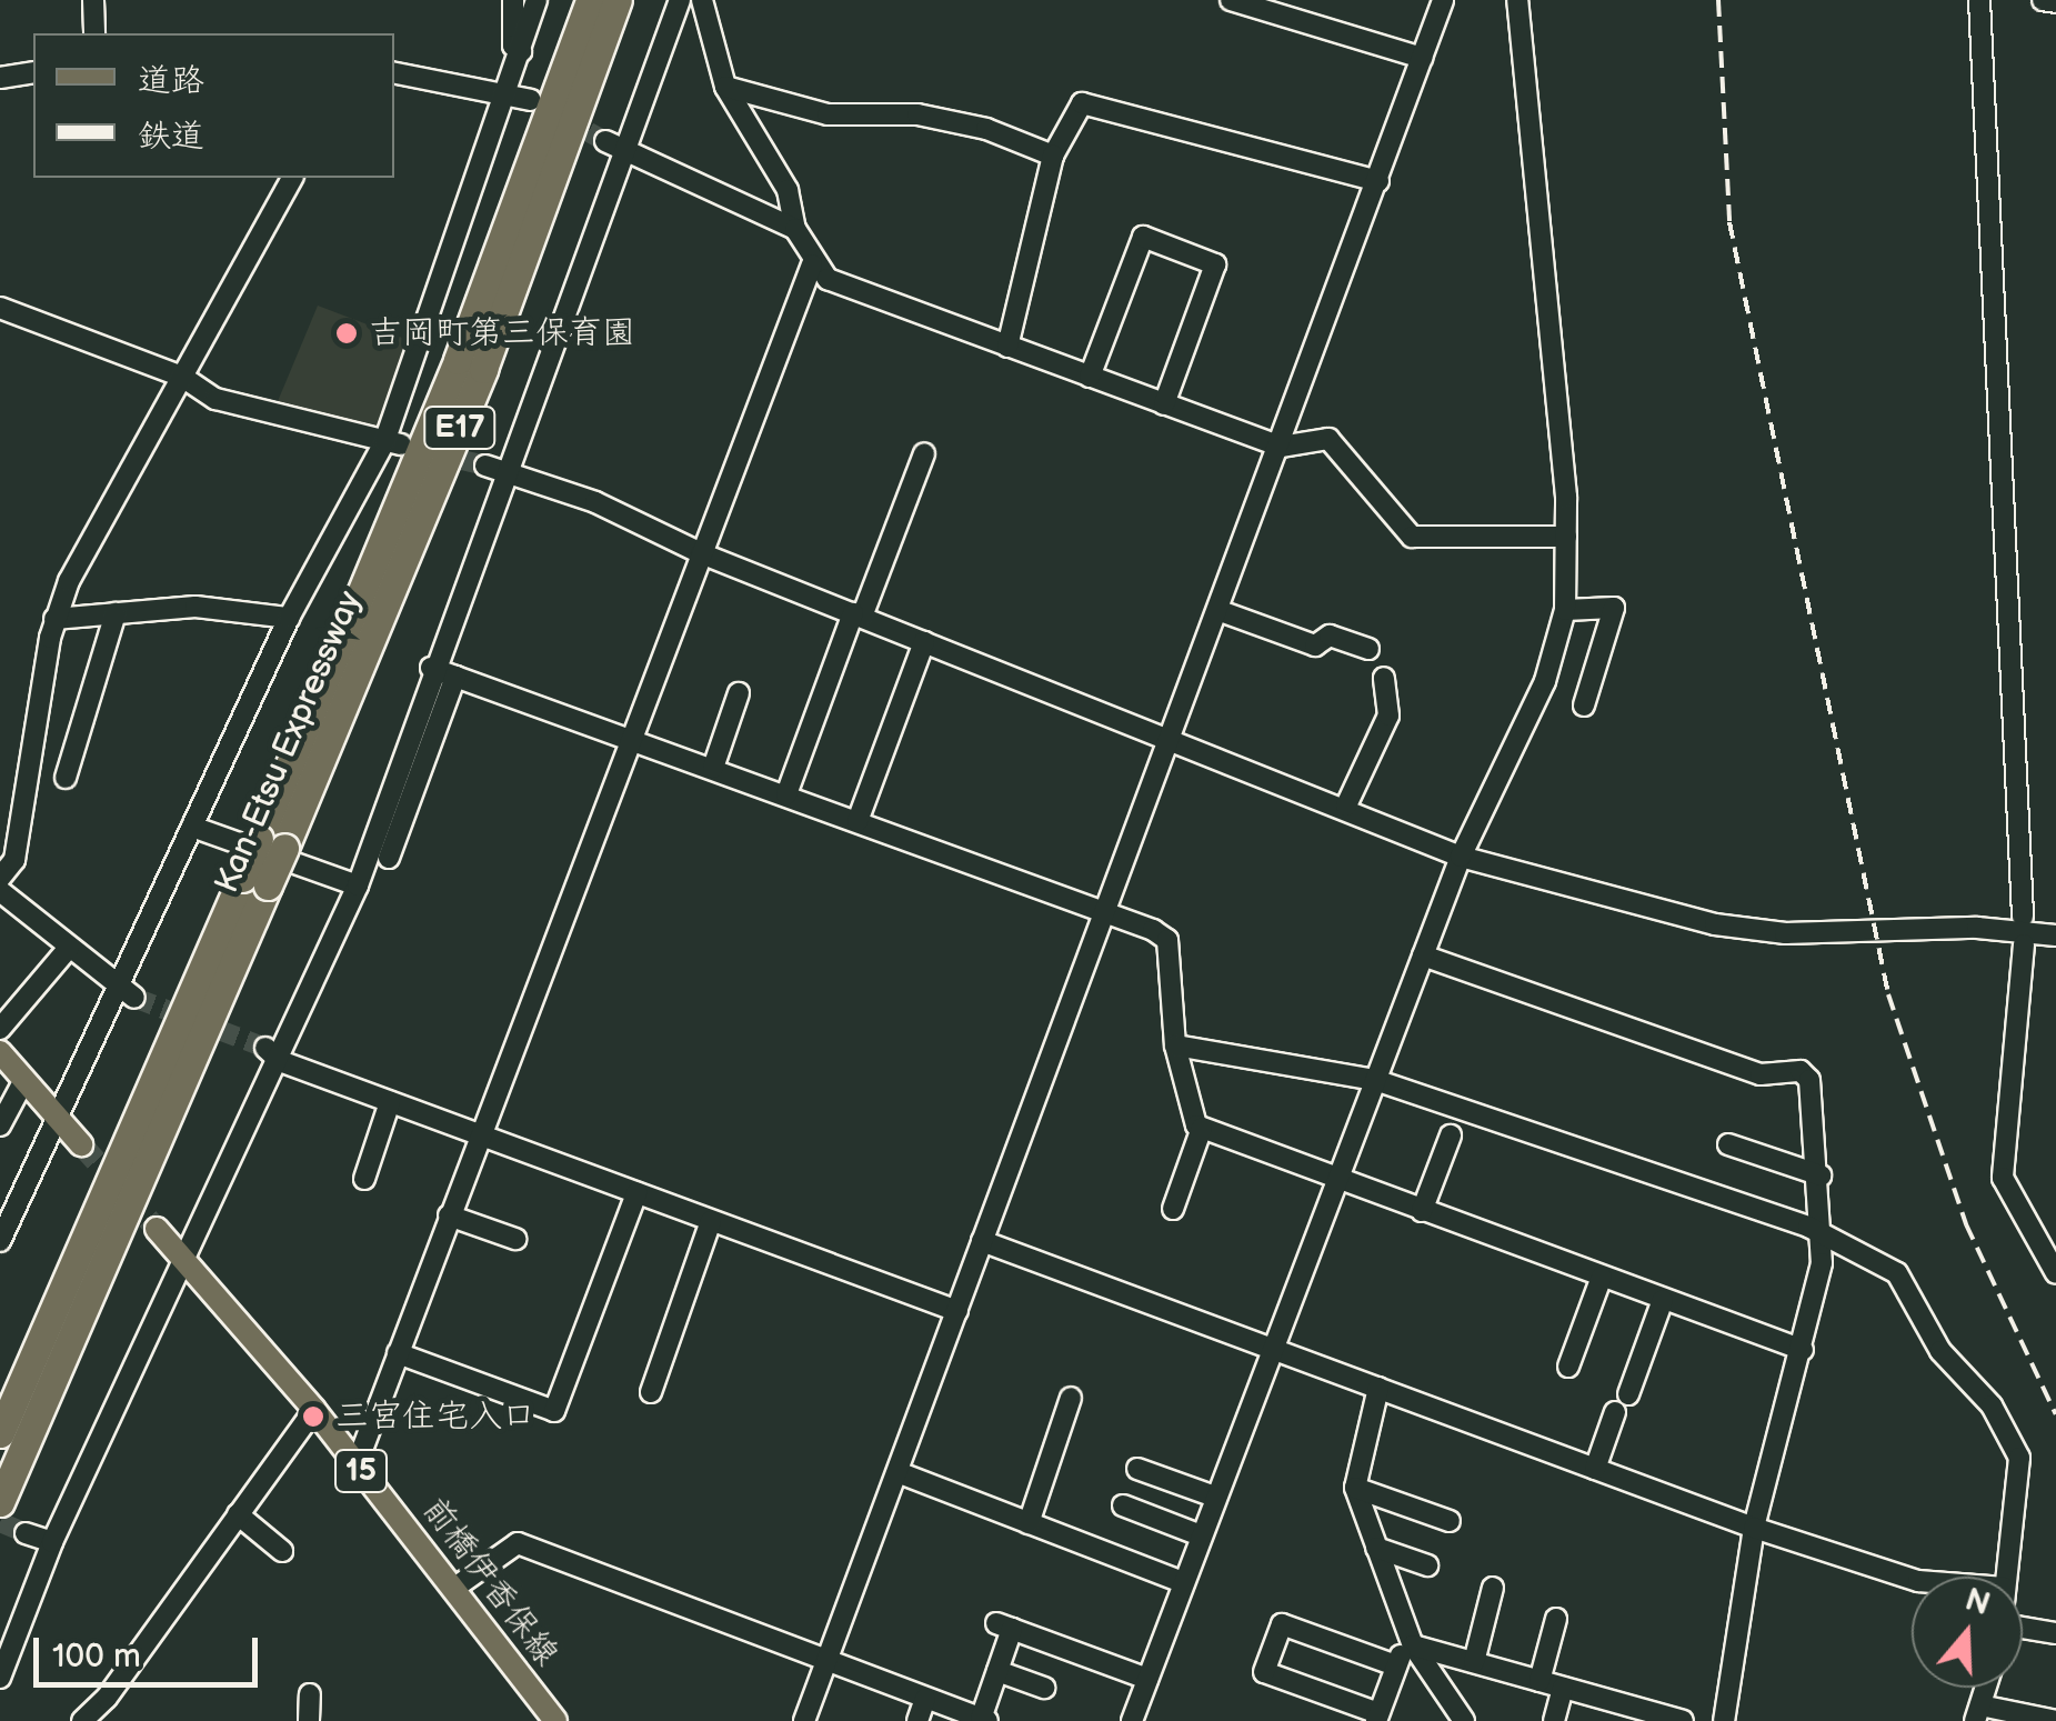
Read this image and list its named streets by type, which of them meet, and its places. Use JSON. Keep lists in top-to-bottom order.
{
  "streets": {
    "highway": ["E17", "Kan-Etsu Expressway"],
    "main road": ["15", "前橋伊香保線"]
  },
  "places": ["吉岡町第三保育園", "三宮住宅入口"],
  "legend": ["道路", "鉄道"],
  "scale_bar": "100 m",
  "north": "top"
}
